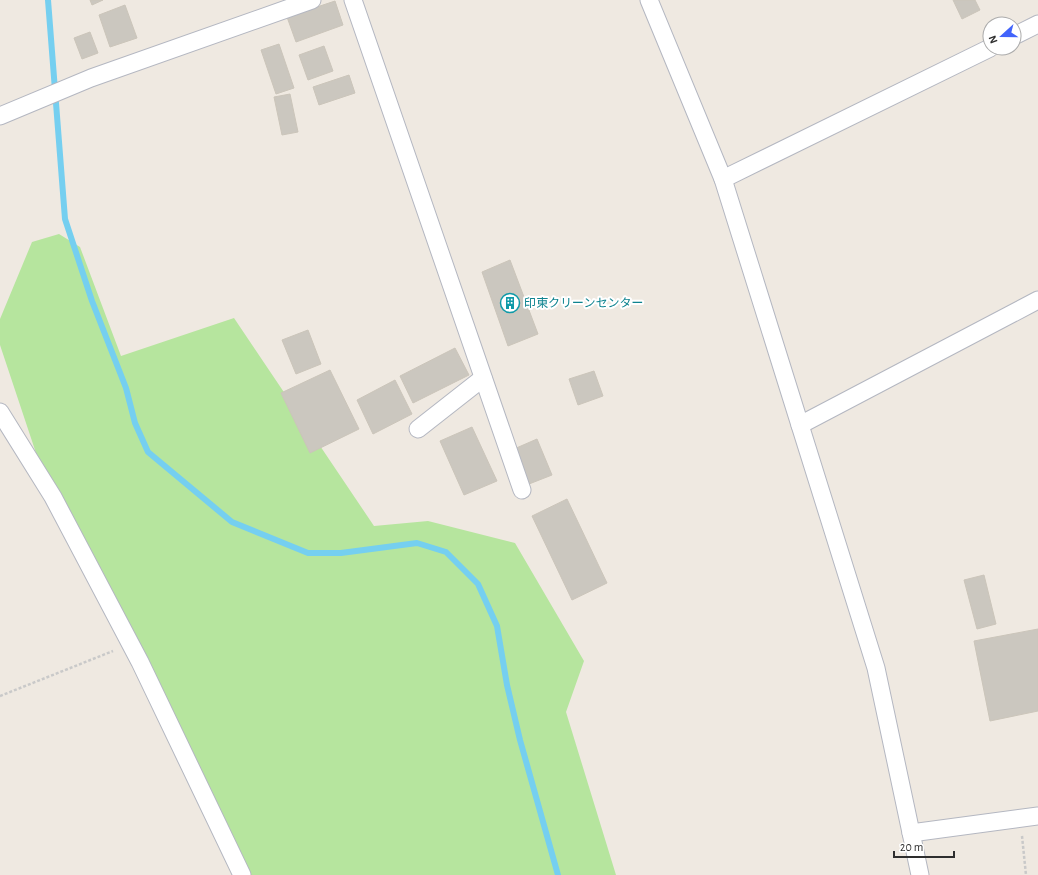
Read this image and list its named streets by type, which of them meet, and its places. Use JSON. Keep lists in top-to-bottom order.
{
  "places": {
    "building": ["印東クリーンセンター"]
  },
  "scale_bar": "20 m",
  "north": "left"
}
